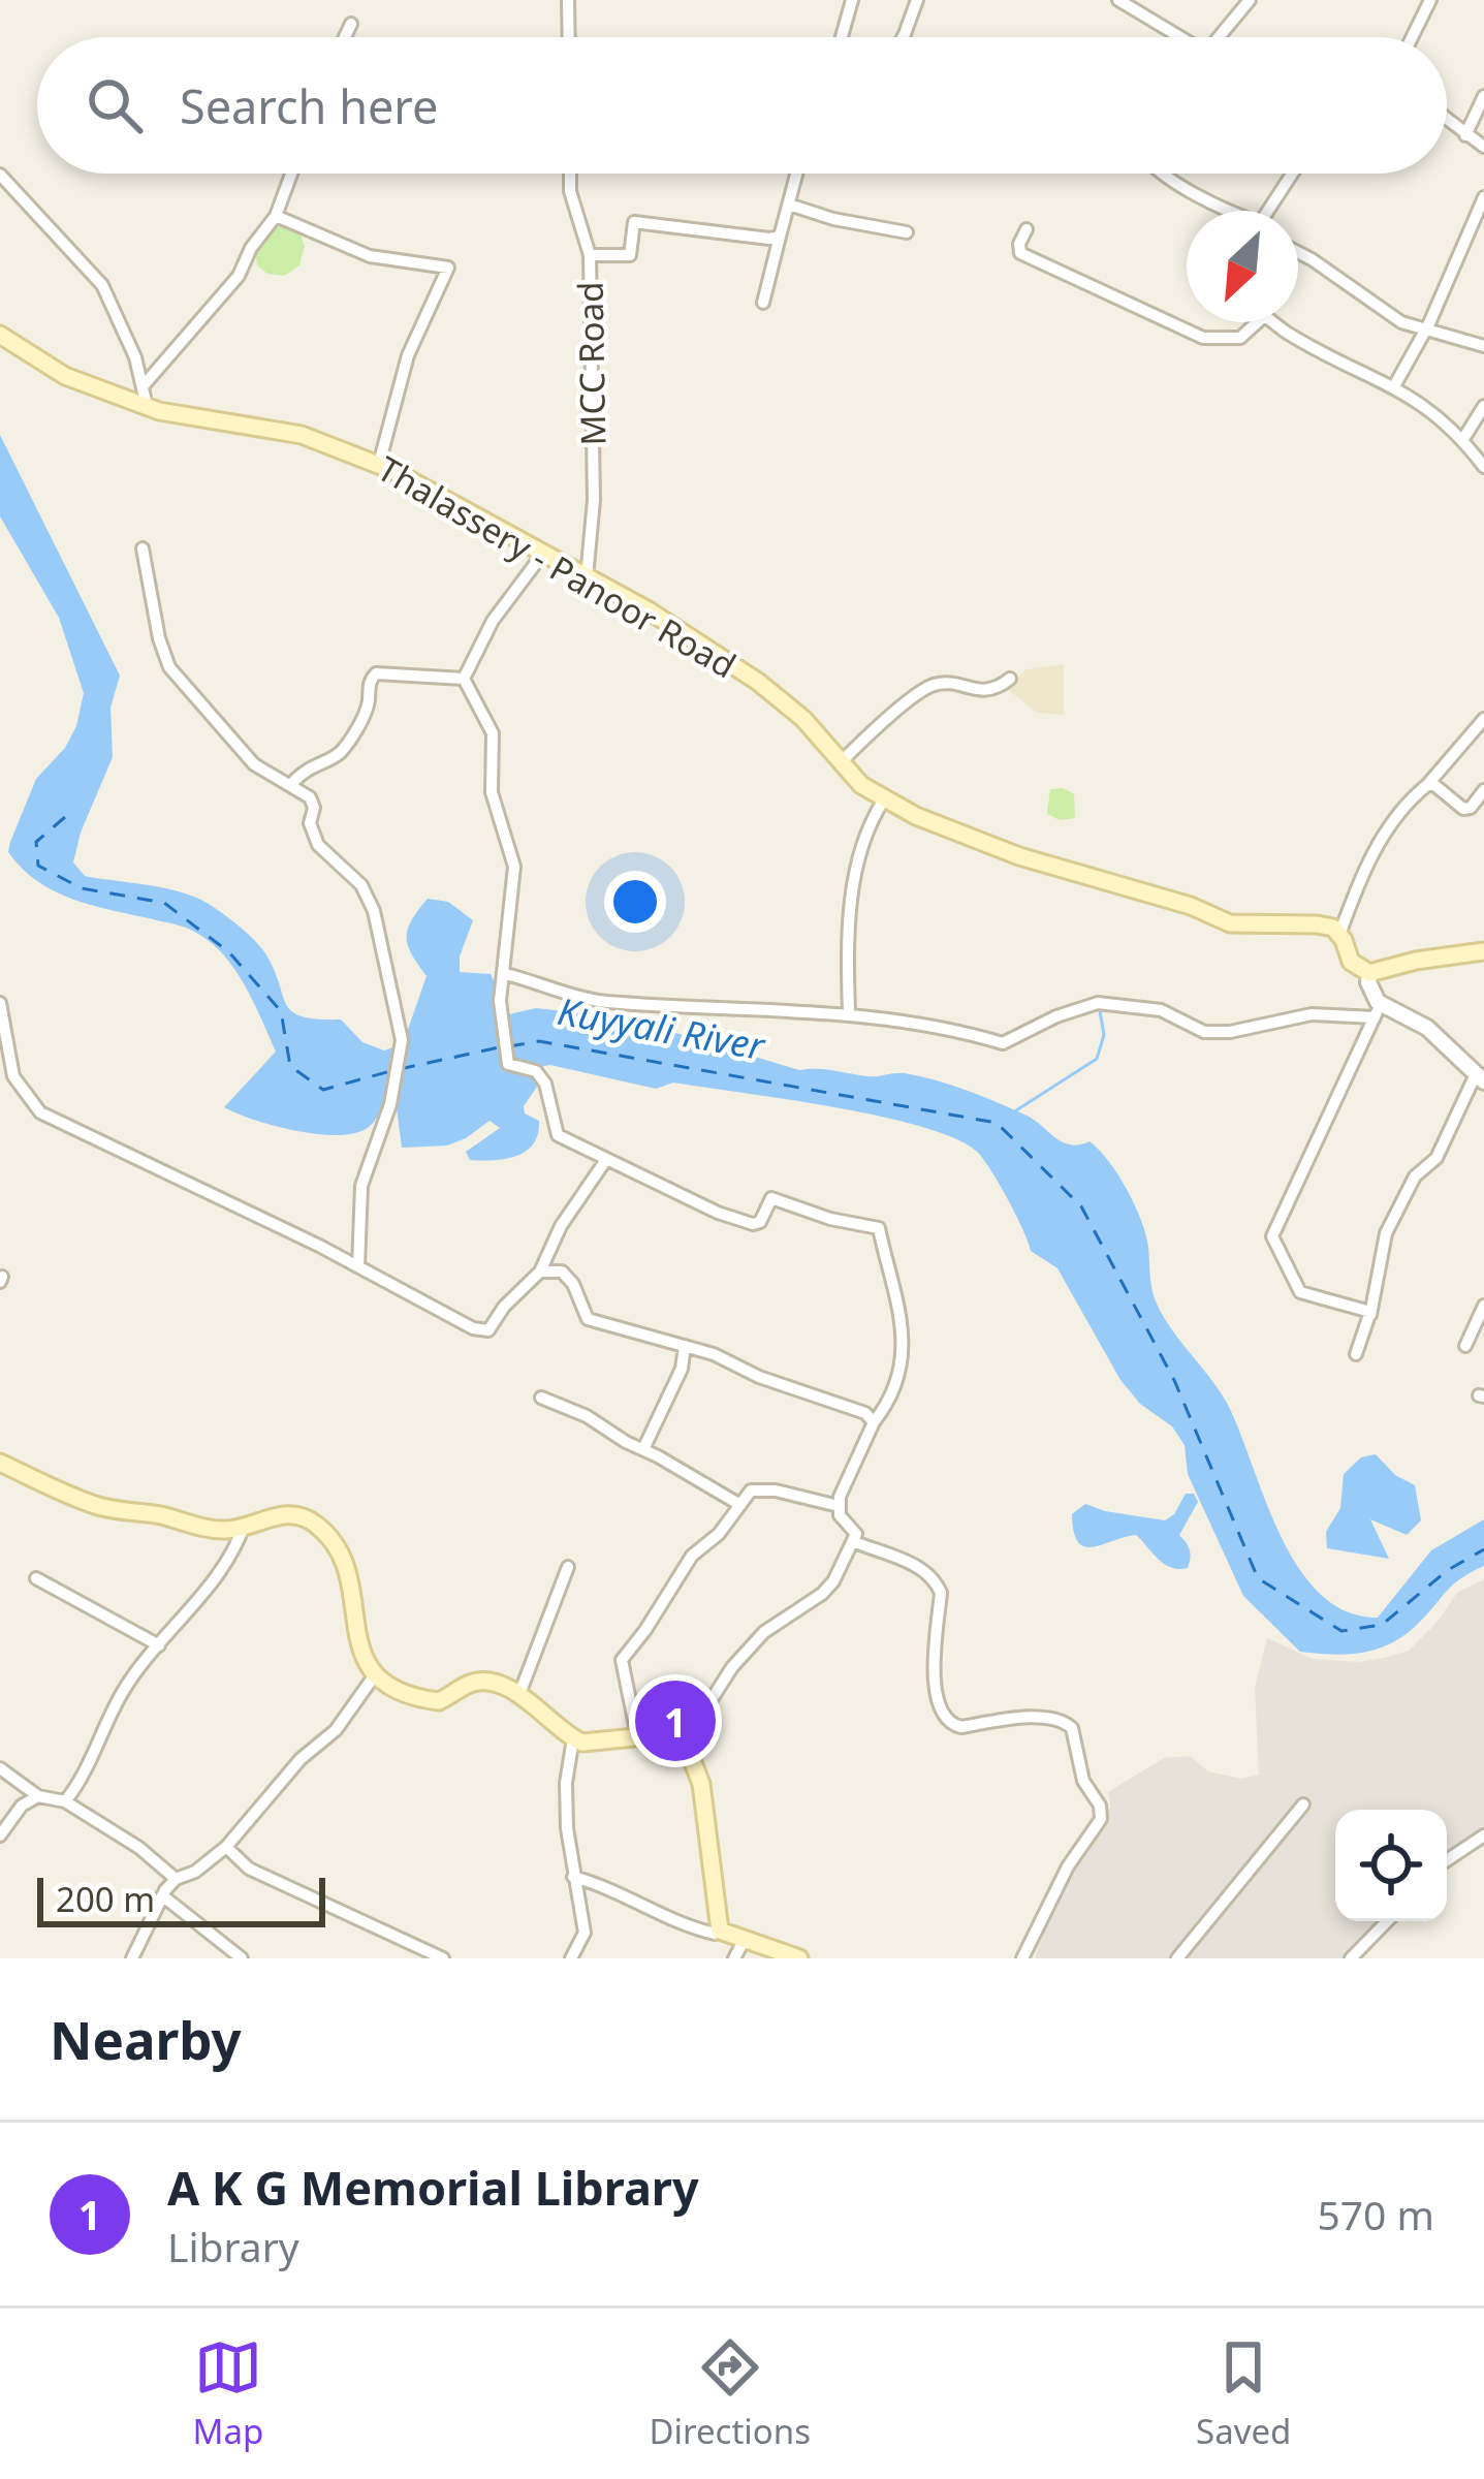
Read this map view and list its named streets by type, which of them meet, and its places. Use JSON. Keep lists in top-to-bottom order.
{
  "streets": {
    "main road": ["Thalassery - Panoor Road"],
    "street": ["MCC Road"]
  },
  "crossings": [
    ["MCC Road", "Thalassery - Panoor Road"]
  ],
  "water": ["Kuyyali River"],
  "scale_bar": "200 m",
  "north": "bottom left",
  "page": {
    "search": "Search here",
    "pins": "1",
    "scale": "200 m",
    "heading": "Nearby",
    "list": [
      {
        "mark": "1",
        "name": "A K G Memorial Library",
        "note": "Library",
        "value": "570 m"
      }
    ],
    "nav": ["Map", "Directions", "Saved"]
  }
}
